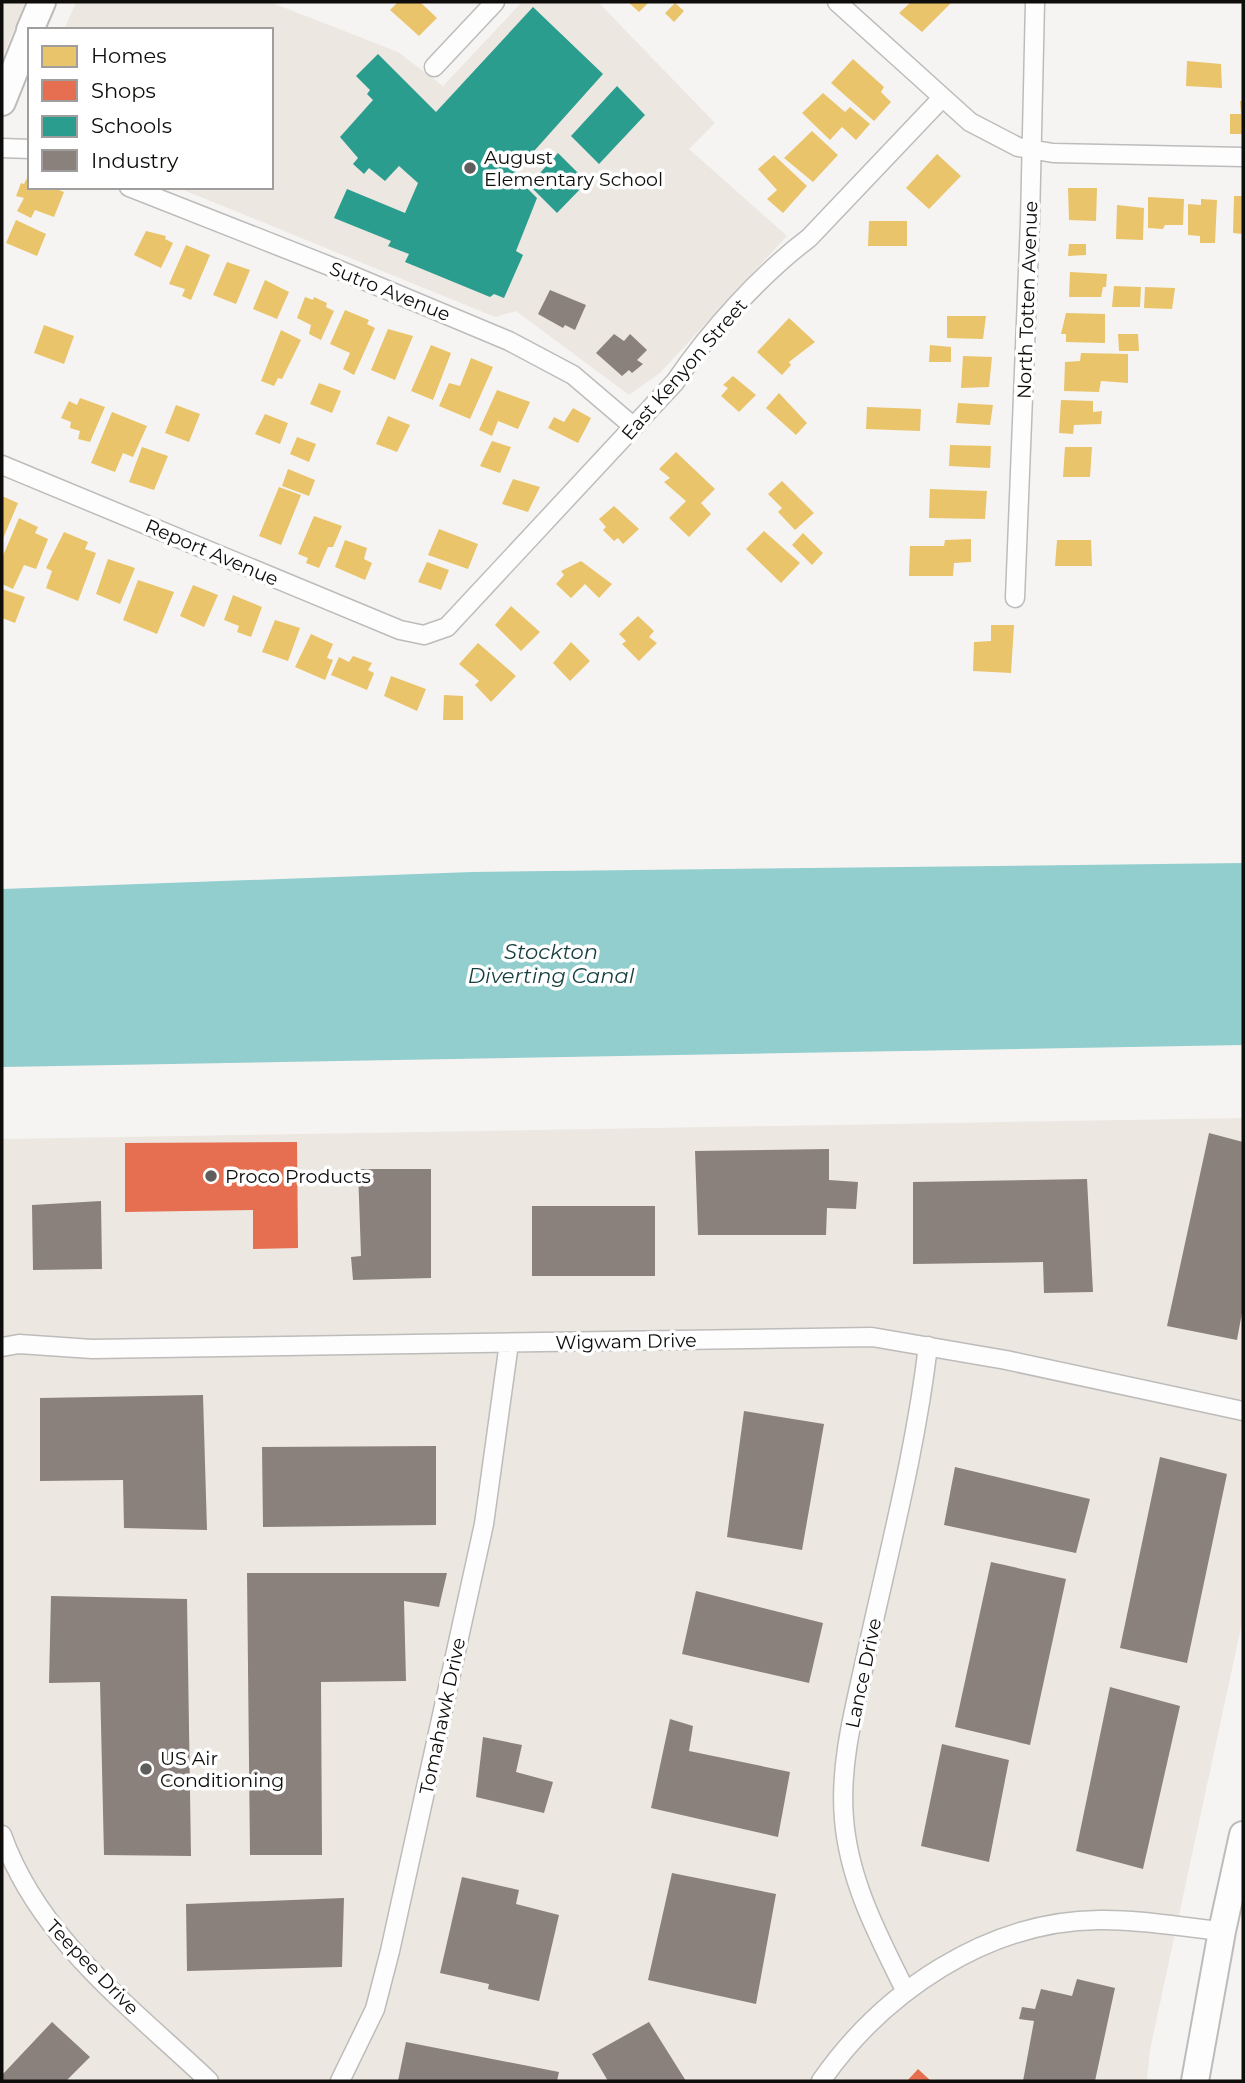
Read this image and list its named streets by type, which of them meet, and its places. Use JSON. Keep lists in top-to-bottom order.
{
  "streets": {
    "street": [
      "Sutro Avenue",
      "North Totten Avenue",
      "East Kenyon Street",
      "Report Avenue",
      "Wigwam Drive",
      "Lance Drive",
      "Tomahawk Drive",
      "Teepee Drive"
    ]
  },
  "crossings": [
    ["Sutro Avenue", "East Kenyon Street"],
    ["East Kenyon Street", "Report Avenue"],
    ["Wigwam Drive", "Lance Drive"],
    ["Wigwam Drive", "Tomahawk Drive"]
  ],
  "water": ["Stockton Diverting Canal"],
  "places": ["August Elementary School", "Proco Products", "US Air Conditioning"],
  "legend": [
    "Homes",
    "Shops",
    "Schools",
    "Industry"
  ]
}
